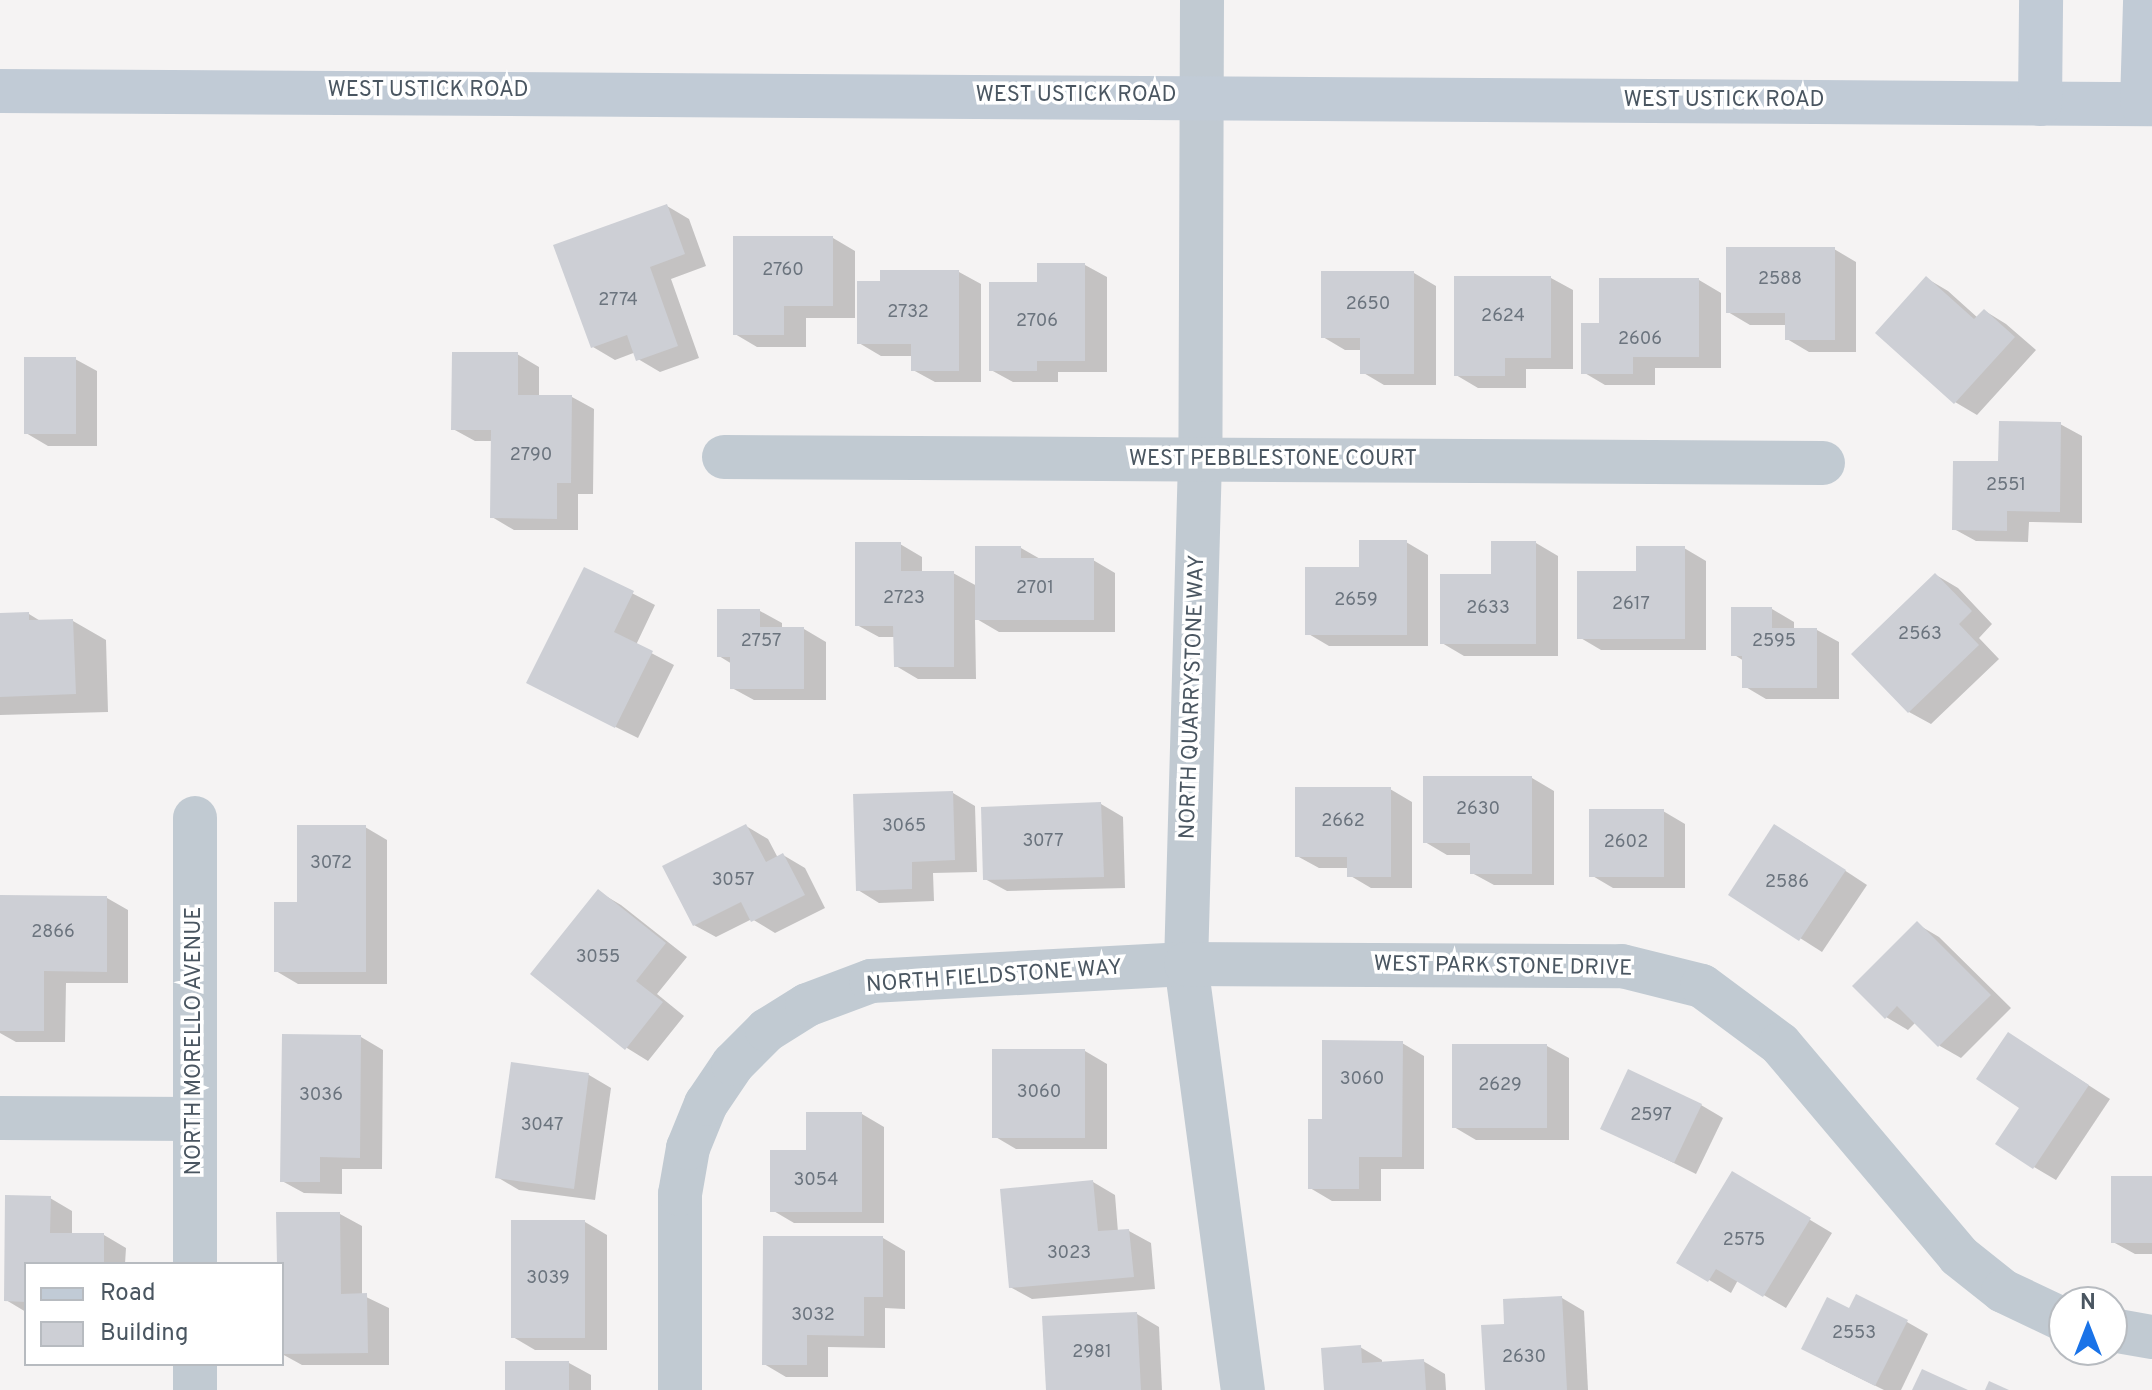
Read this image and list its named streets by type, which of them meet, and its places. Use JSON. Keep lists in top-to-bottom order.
{
  "streets": {
    "main road": ["WEST USTICK ROAD"],
    "street": [
      "WEST PEBBLESTONE COURT",
      "NORTH QUARRYSTONE WAY",
      "WEST PARK STONE DRIVE",
      "NORTH FIELDSTONE WAY",
      "NORTH MORELLO AVENUE"
    ]
  },
  "crossings": [
    ["WEST USTICK ROAD", "NORTH QUARRYSTONE WAY"],
    ["WEST PEBBLESTONE COURT", "NORTH QUARRYSTONE WAY"],
    ["NORTH QUARRYSTONE WAY", "WEST PARK STONE DRIVE"],
    ["NORTH QUARRYSTONE WAY", "NORTH FIELDSTONE WAY"],
    ["WEST PARK STONE DRIVE", "NORTH FIELDSTONE WAY"]
  ],
  "house_numbers": [
    "2760",
    "2588",
    "2774",
    "2650",
    "2732",
    "2624",
    "2706",
    "2606",
    "2790",
    "2551",
    "2701",
    "2723",
    "2659",
    "2617",
    "2633",
    "2563",
    "2757",
    "2595",
    "2630",
    "2662",
    "3065",
    "3077",
    "2602",
    "3072",
    "3057",
    "2586",
    "2866",
    "3055",
    "3060",
    "2629",
    "3060",
    "3036",
    "2597",
    "3047",
    "3054",
    "2575",
    "3023",
    "3039",
    "3032",
    "2553",
    "2981",
    "2630"
  ],
  "legend": ["Road", "Building"],
  "north": "top"
}
